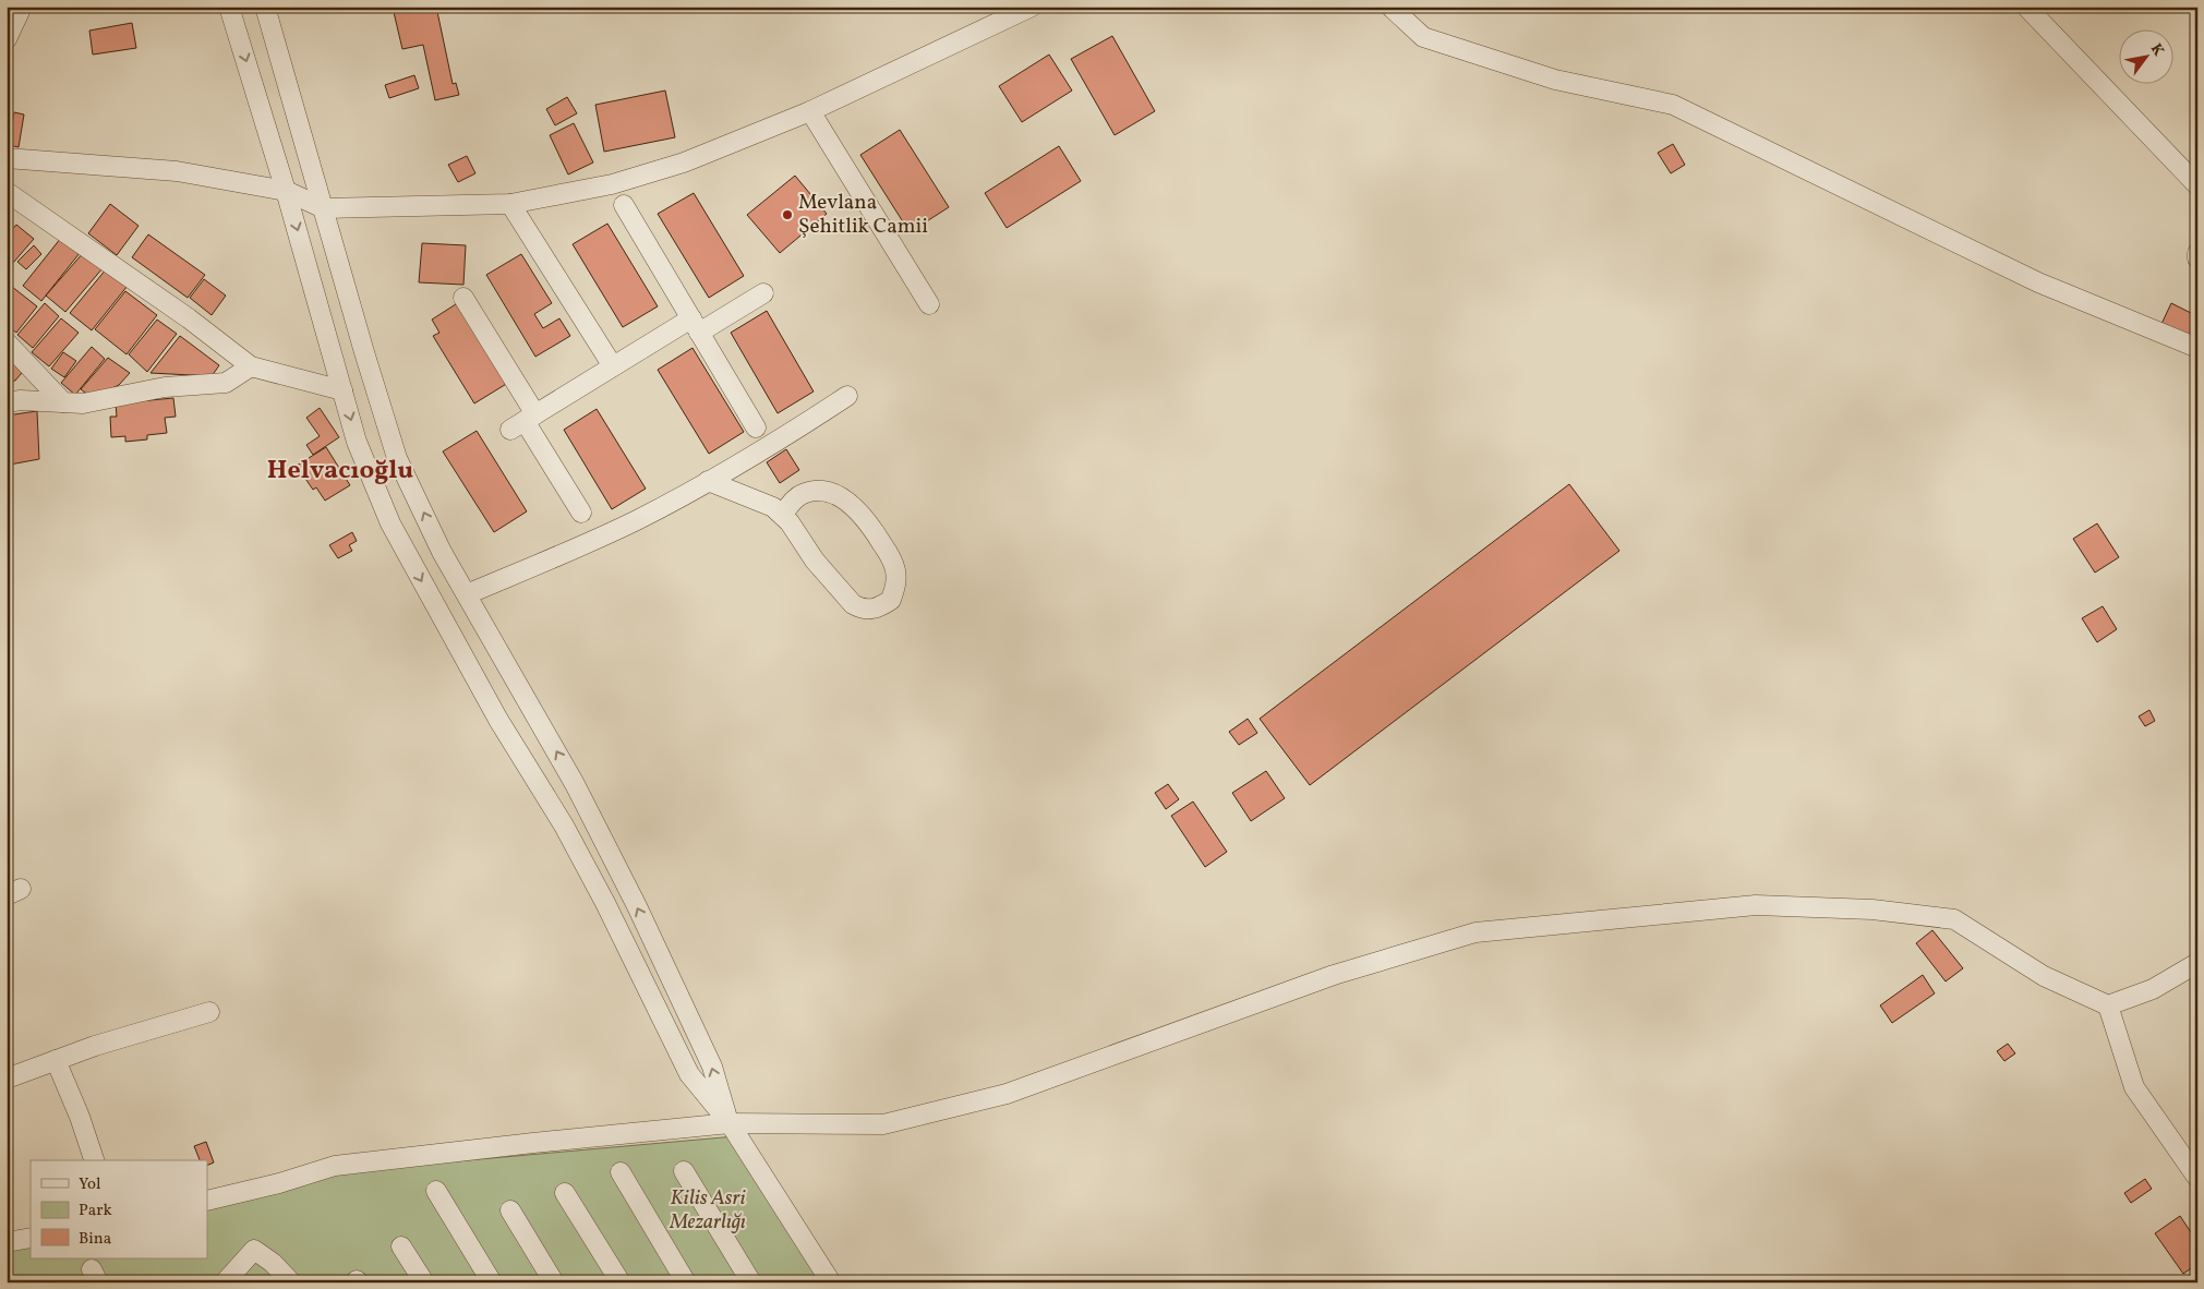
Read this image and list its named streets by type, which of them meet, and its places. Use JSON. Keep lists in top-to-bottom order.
{
  "districts": ["Helvacıoğlu"],
  "parks": ["Kilis Asri Mezarlığı"],
  "places": ["Mevlana Şehitlik Camii"],
  "legend": ["Yol", "Park", "Bina"],
  "north": "top right"
}
